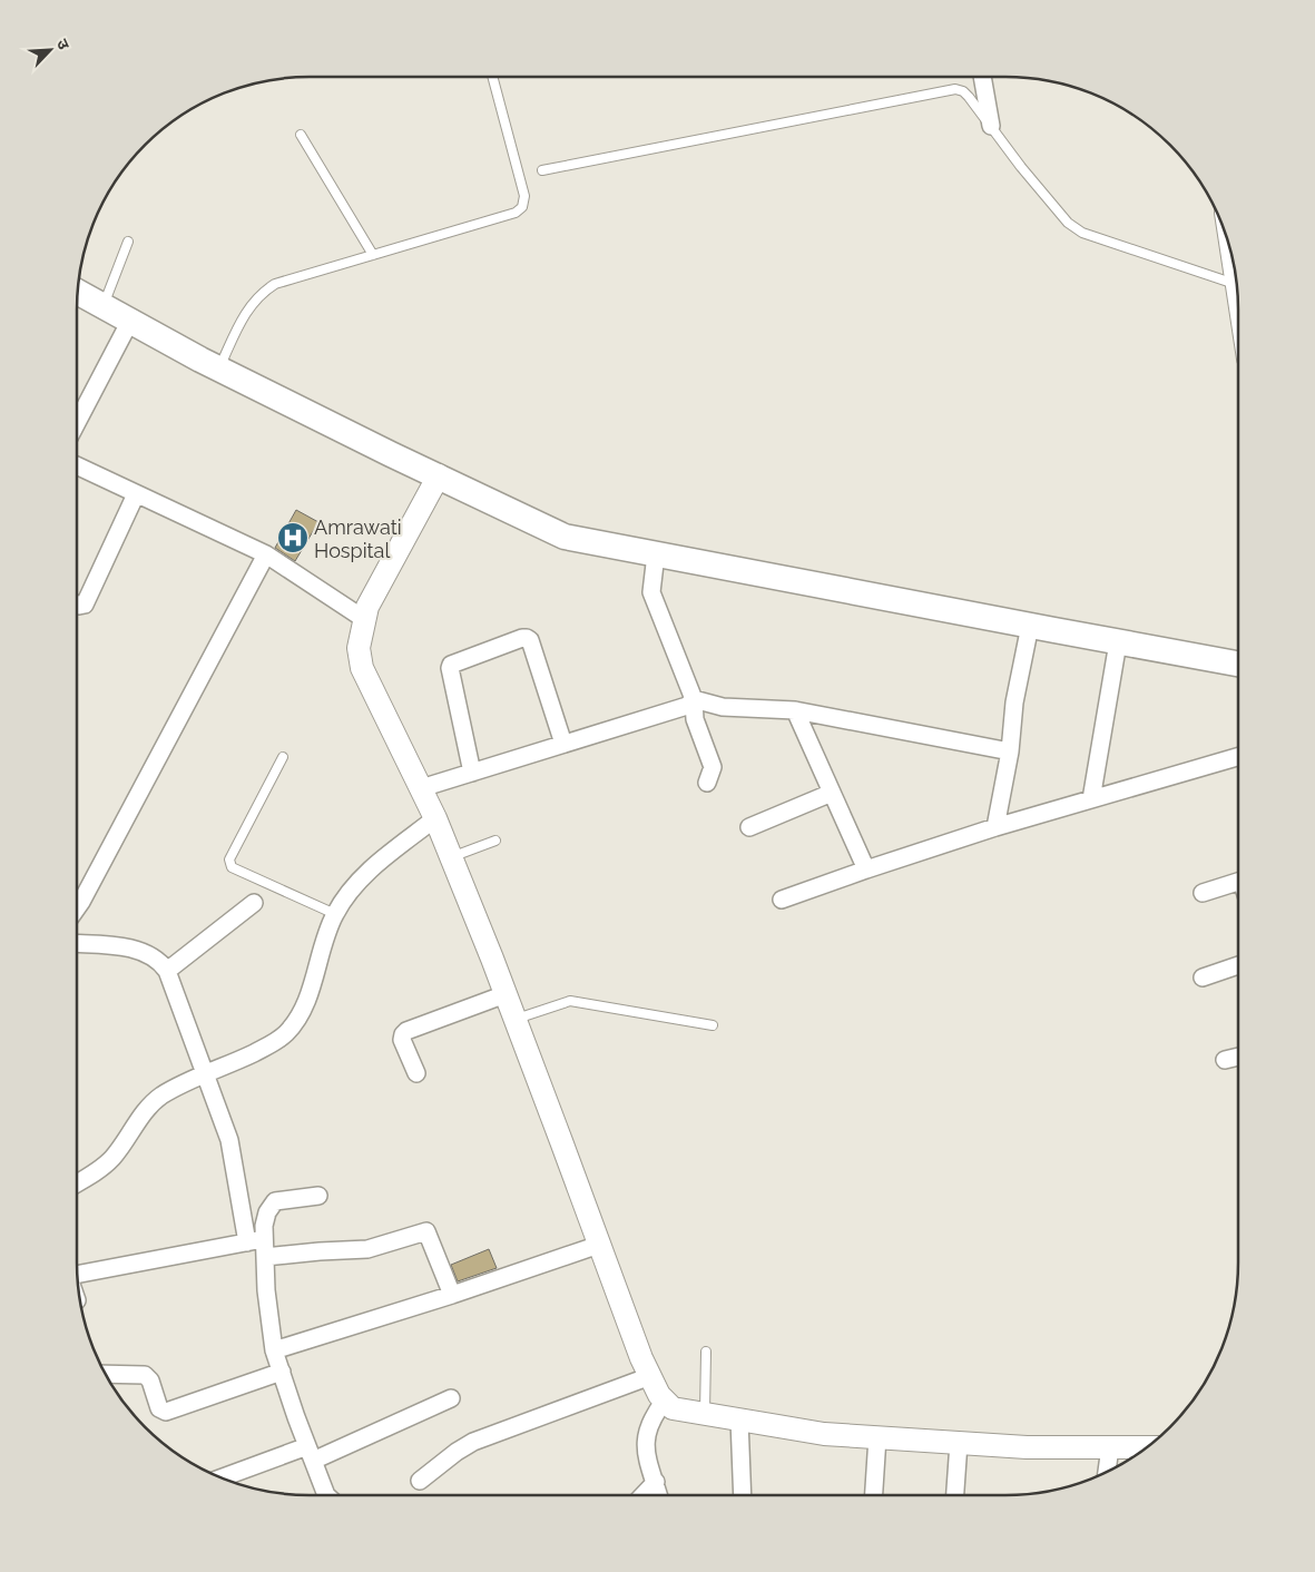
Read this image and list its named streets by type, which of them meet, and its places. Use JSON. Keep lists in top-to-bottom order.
{
  "places": {
    "hospital": ["Amrawati Hospital"]
  },
  "north": "top right"
}
